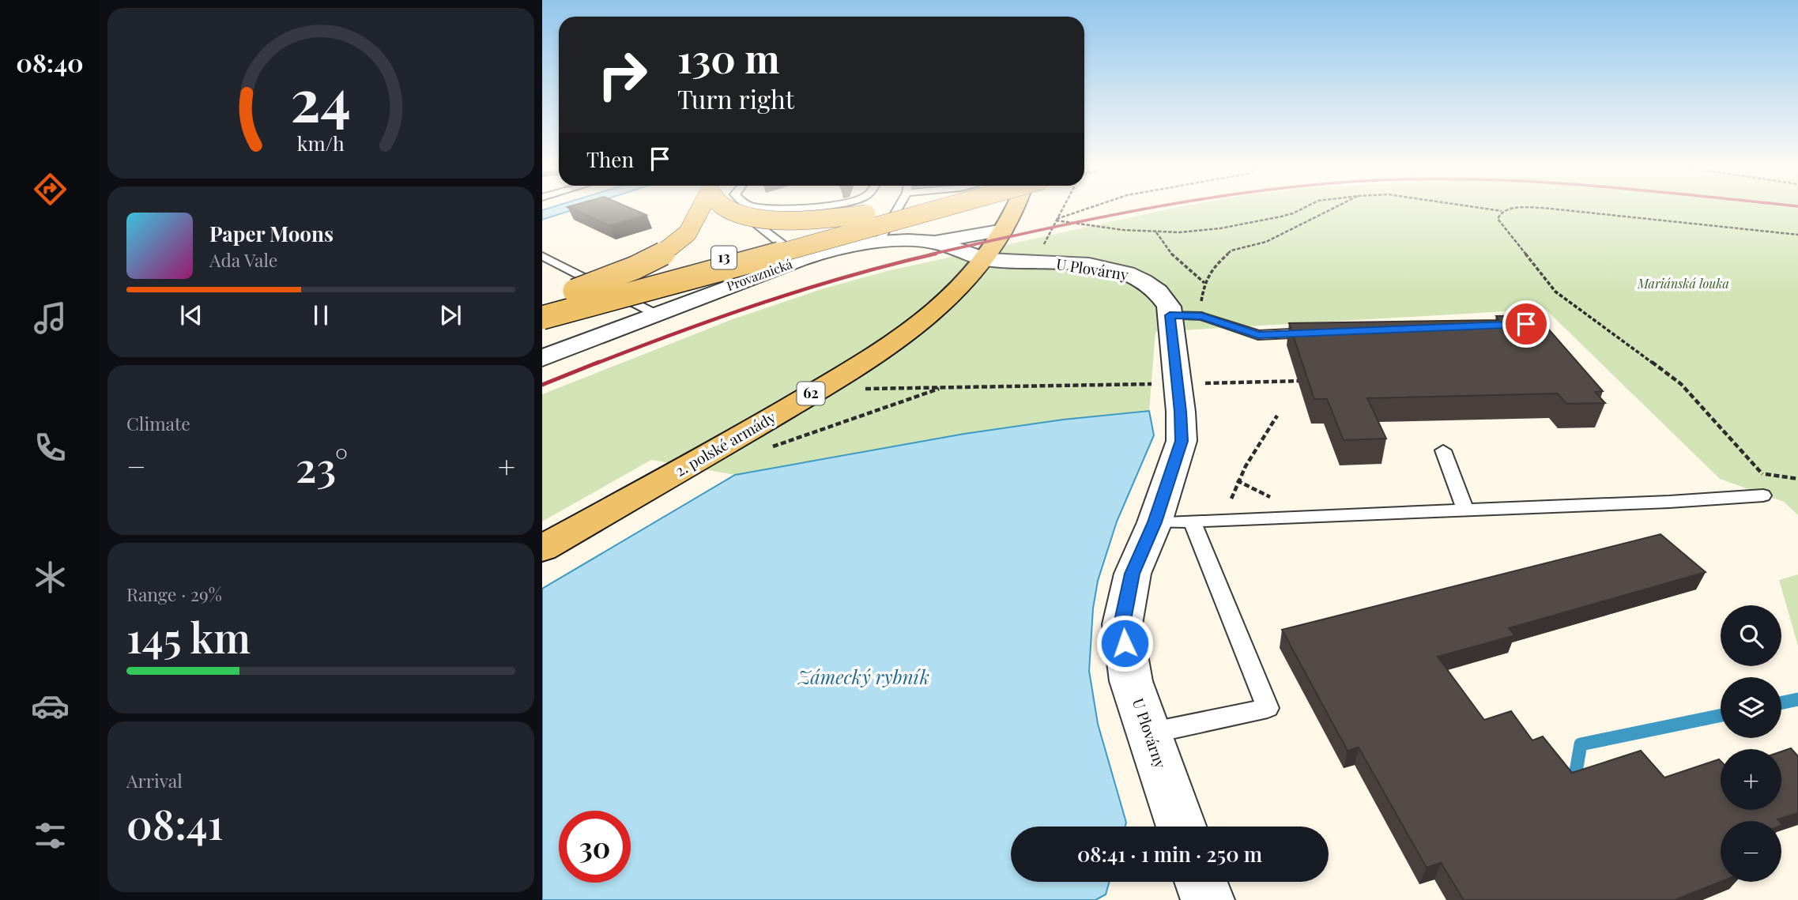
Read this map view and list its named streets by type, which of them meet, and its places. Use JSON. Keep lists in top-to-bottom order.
{
  "streets": {
    "main road": ["13", "62", "2. polské armády"],
    "street": ["U Plovárny", "Provaznická"]
  },
  "crossings": [
    ["U Plovárny", "Provaznická"],
    ["U Plovárny", "2. polské armády"],
    ["Provaznická", "2. polské armády"]
  ],
  "water": ["Zámecký rybník"],
  "parks": ["Mariánská louka"],
  "page": {
    "tabs": "08:40",
    "turn": ["130 m", "Turn right"],
    "then": "Then",
    "song": ["Paper Moons", "Ada Vale"],
    "tile": [
      "Climate",
      ["Range · 29%", "145 km"],
      ["Arrival", "08:41"]
    ],
    "heat": ["−", "23°", "+"],
    "map_buttons": ["+", "−"],
    "limit": "30",
    "trip": "08:41 · 1 min · 250 m",
    "gauge": ["24", "km/h"]
  }
}
